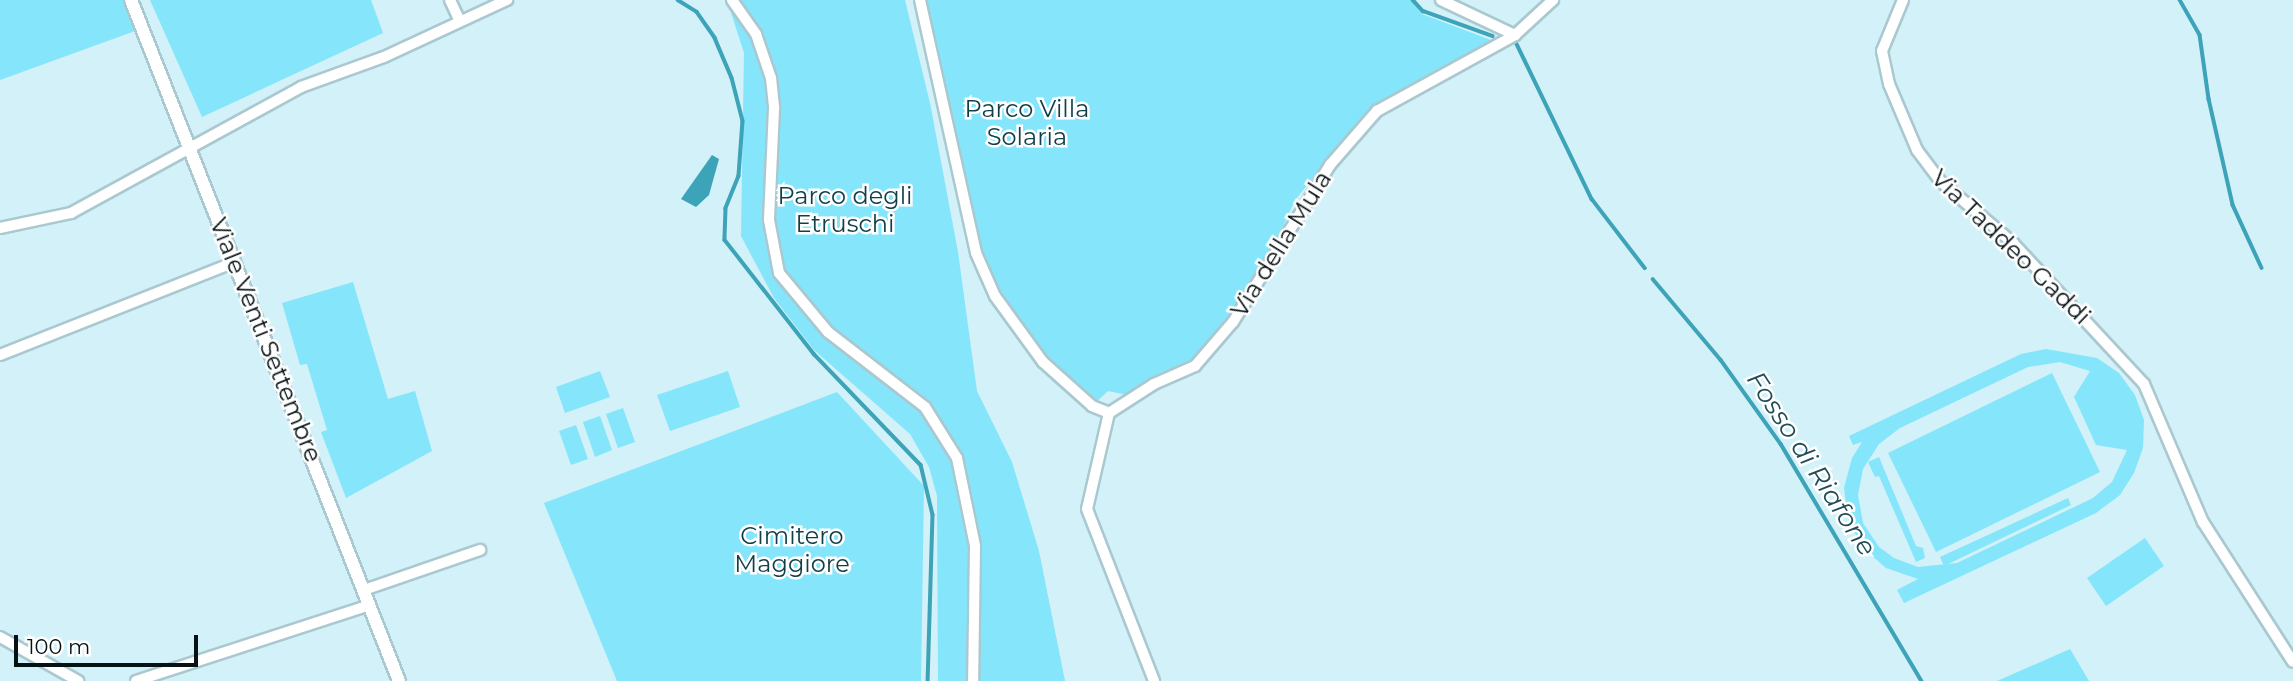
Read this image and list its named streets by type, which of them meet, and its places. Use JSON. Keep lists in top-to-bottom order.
{
  "streets": {
    "street": ["Via della Mula", "Via Taddeo Gaddi", "Viale Venti Settembre"]
  },
  "water": ["Fosso di Riafone"],
  "parks": ["Parco Villa Solaria", "Parco degli Etruschi", "Cimitero Maggiore"],
  "scale_bar": "100 m"
}
